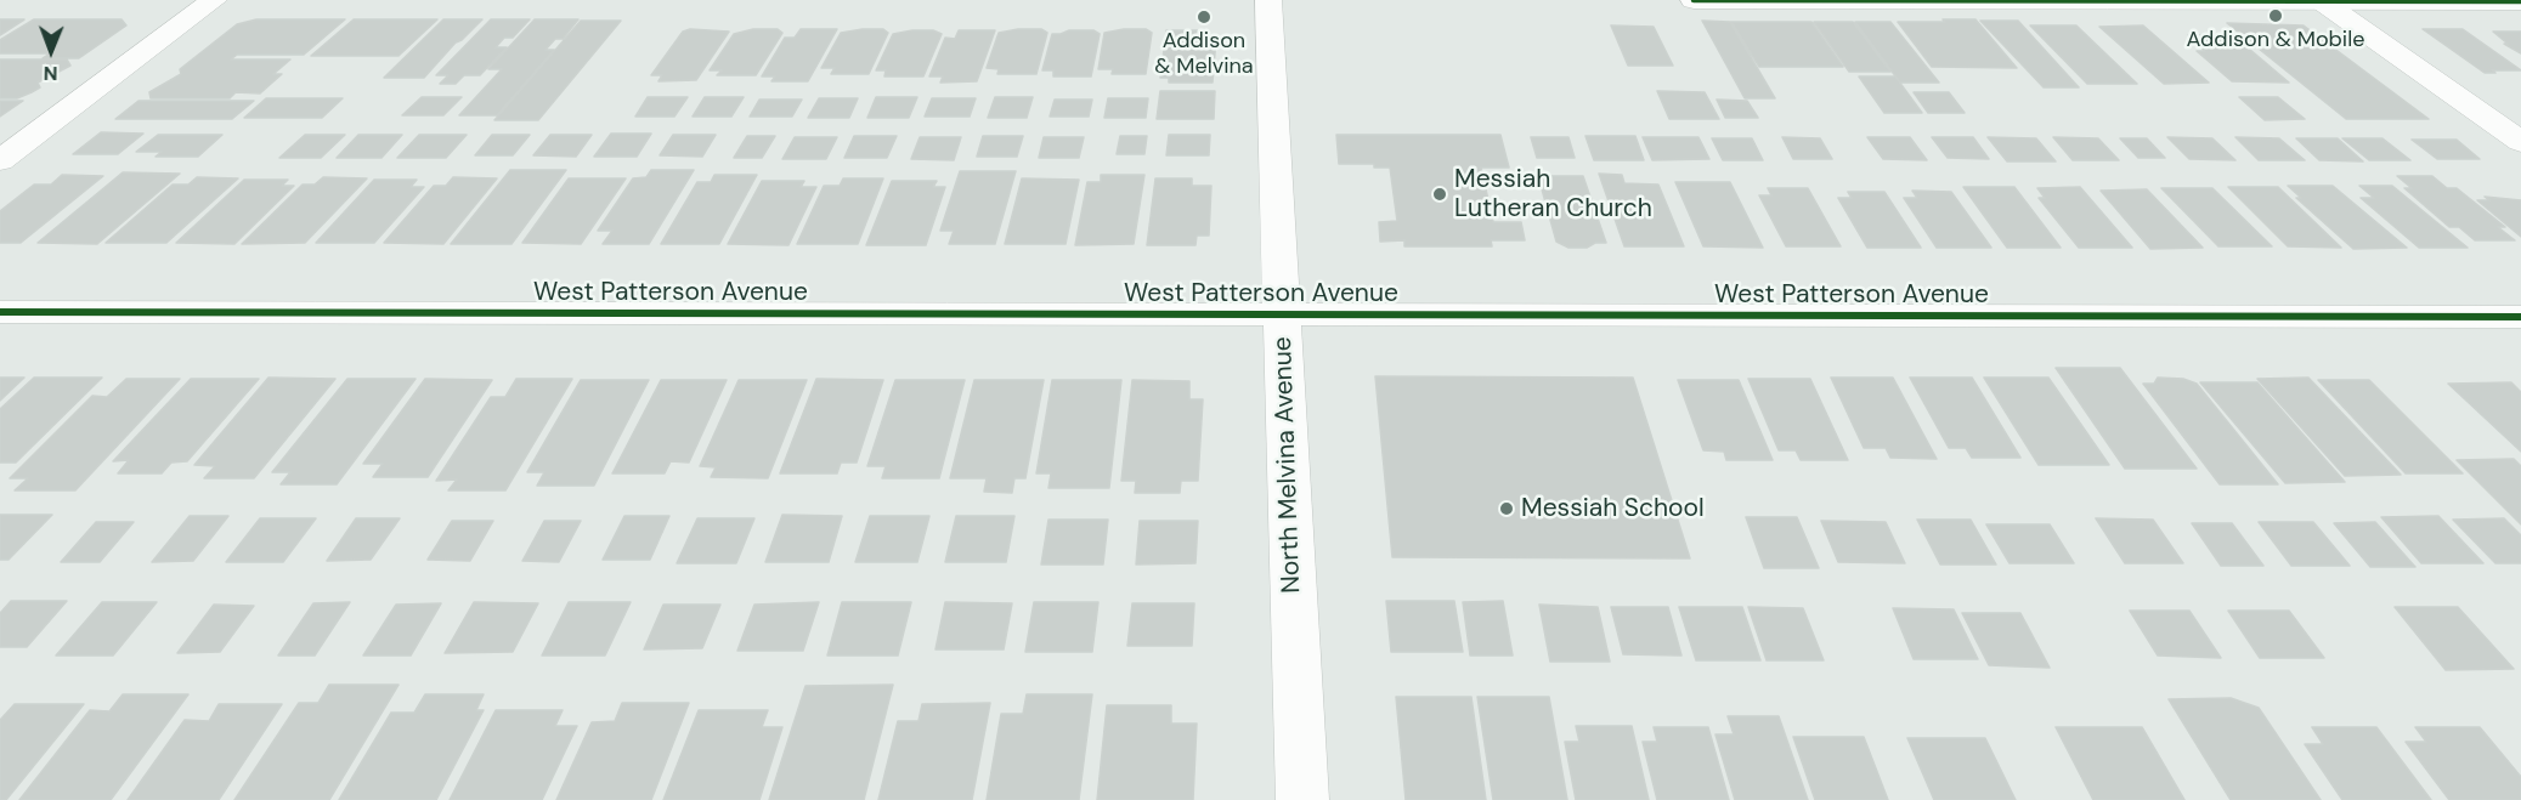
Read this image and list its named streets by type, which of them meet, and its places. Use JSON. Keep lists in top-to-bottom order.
{
  "streets": {
    "street": ["West Patterson Avenue", "North Melvina Avenue"]
  },
  "crossings": [
    ["West Patterson Avenue", "North Melvina Avenue"]
  ],
  "places": [
    "Addison & Mobile",
    "Addison & Melvina",
    "Messiah Lutheran Church",
    "Messiah School"
  ],
  "north": "bottom"
}
